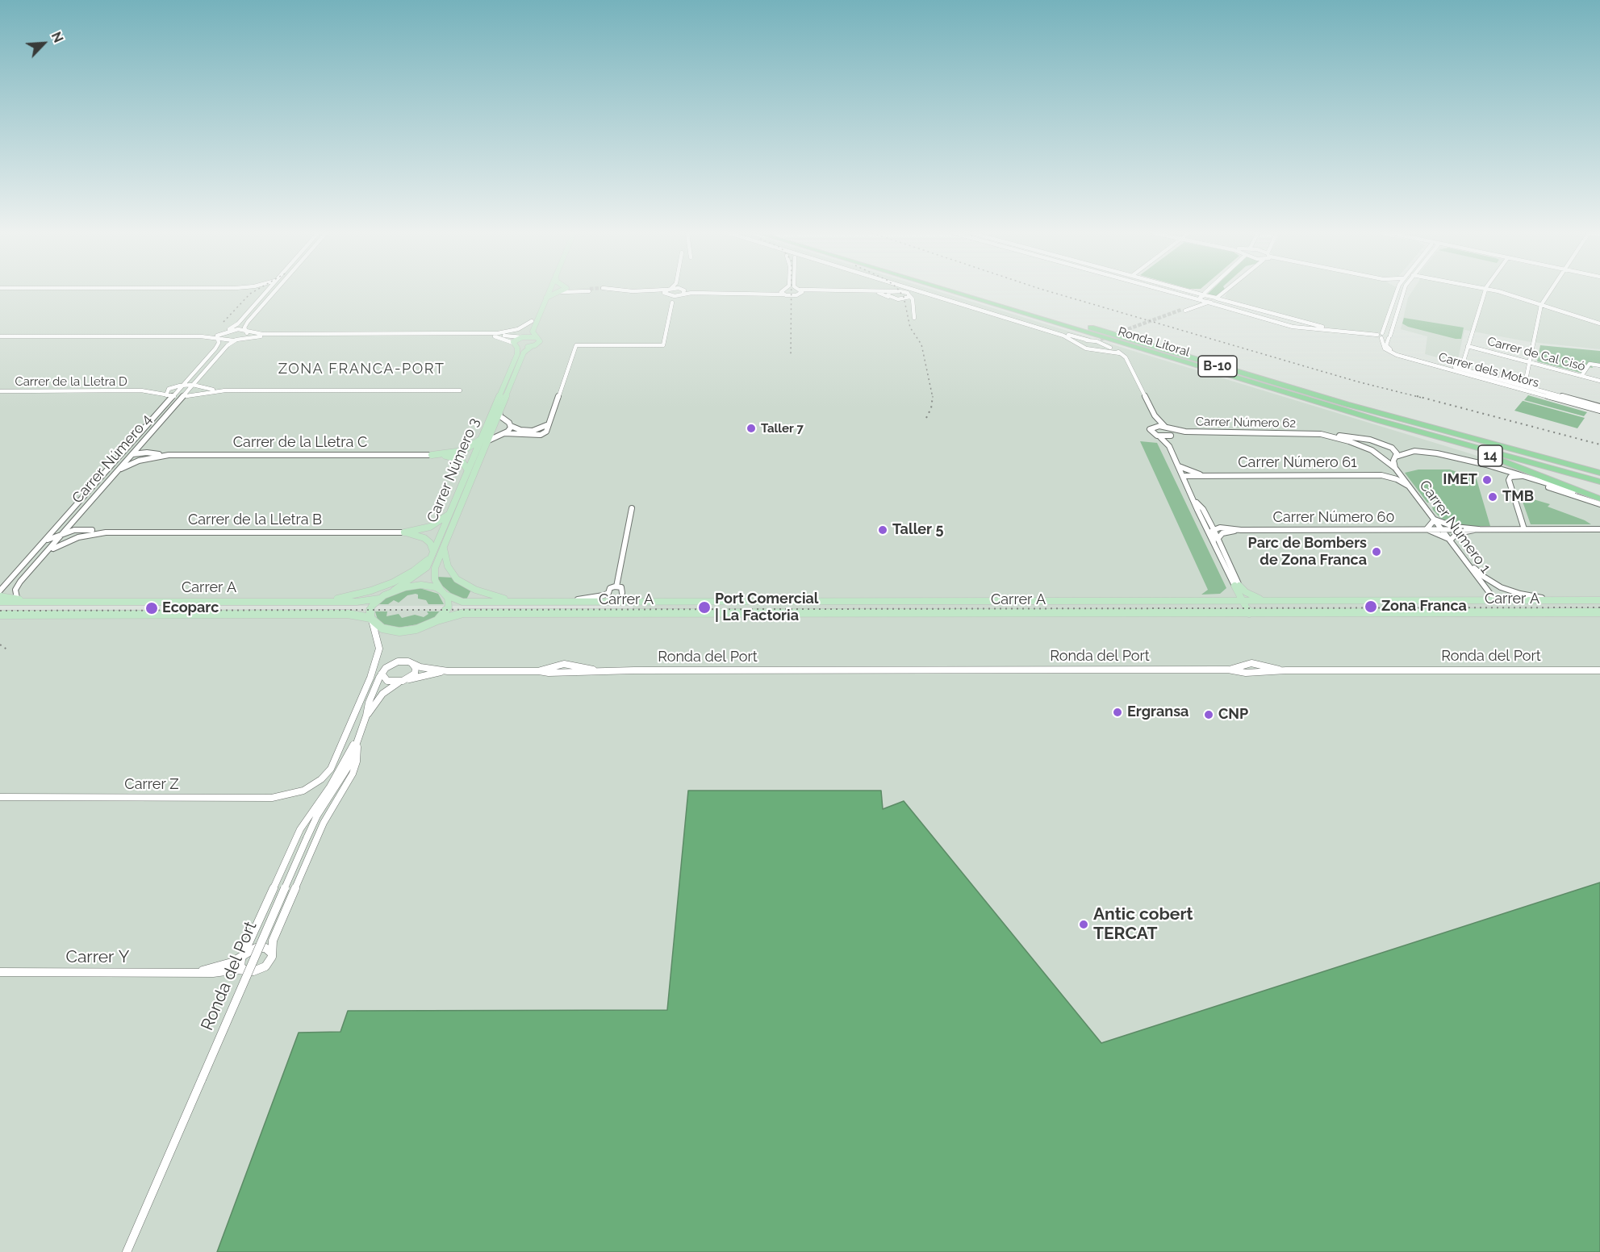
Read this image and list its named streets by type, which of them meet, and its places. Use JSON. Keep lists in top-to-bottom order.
{
  "streets": {
    "highway": ["Ronda Litoral", "B-10", "14"],
    "main road": ["Carrer Número 3", "Carrer A"],
    "street": [
      "Carrer de Cal Cisó",
      "Carrer dels Motors",
      "Carrer de la Lletra D",
      "Carrer Número 62",
      "Carrer de la Lletra C",
      "Carrer Número 4",
      "Carrer Número 61",
      "Carrer Número 60",
      "Carrer de la Lletra B",
      "Carrer Número 1",
      "Ronda del Port",
      "Carrer Z",
      "Carrer Y"
    ]
  },
  "crossings": [
    ["Ronda Litoral", "14"],
    ["Carrer de la Lletra D", "Carrer Número 4"],
    ["Carrer Número 62", "Carrer Número 1"],
    ["Carrer Número 4", "Carrer A"],
    ["Carrer Número 61", "Carrer Número 1"],
    ["Carrer Número 3", "Carrer A"],
    ["Carrer Número 60", "Carrer Número 1"],
    ["Carrer Número 1", "Carrer A"],
    ["Carrer A", "Carrer Z"]
  ],
  "districts": ["ZONA FRANCA-PORT"],
  "places": [
    "Taller 7",
    "IMET",
    "TMB",
    "Taller 5",
    "Parc de Bombers de Zona Franca",
    "Zona Franca",
    "Port Comercial | La Factoria",
    "Ecoparc",
    "Ergransa",
    "CNP",
    "Antic cobert TERCAT"
  ],
  "north": "top right"
}
